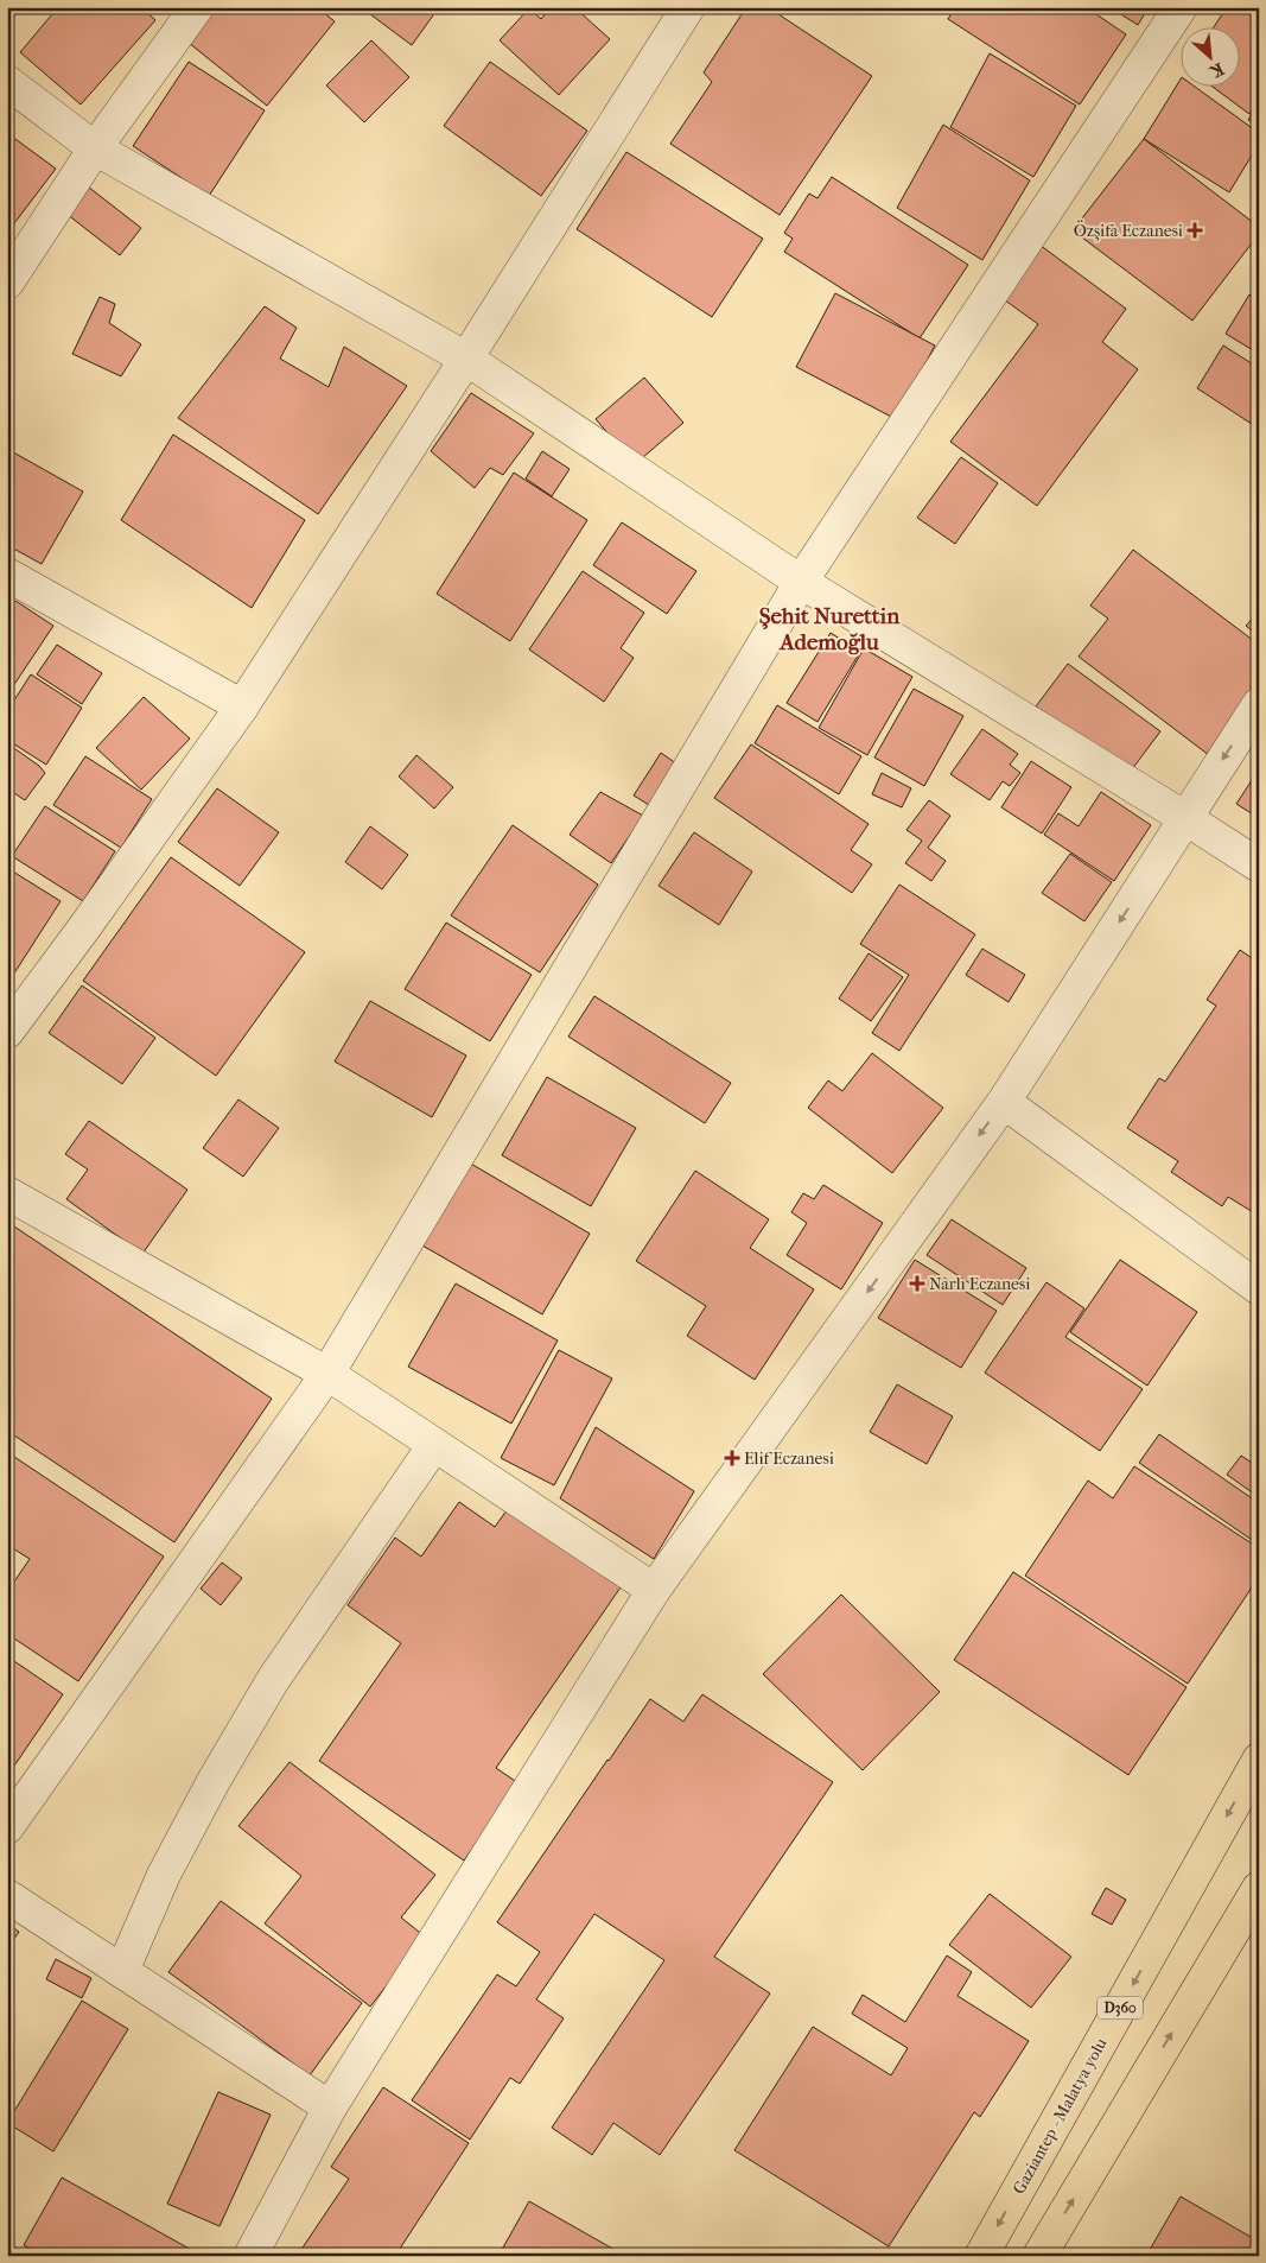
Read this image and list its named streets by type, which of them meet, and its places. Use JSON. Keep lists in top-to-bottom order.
{
  "streets": {
    "highway": ["D360", "Gaziantep - Malatya yolu"]
  },
  "districts": ["Şehit Nurettin Ademoğlu"],
  "places": {
    "health": ["Özşifa Eczanesi", "Narlı Eczanesi", "Elif Eczanesi"]
  },
  "north": "bottom right"
}
